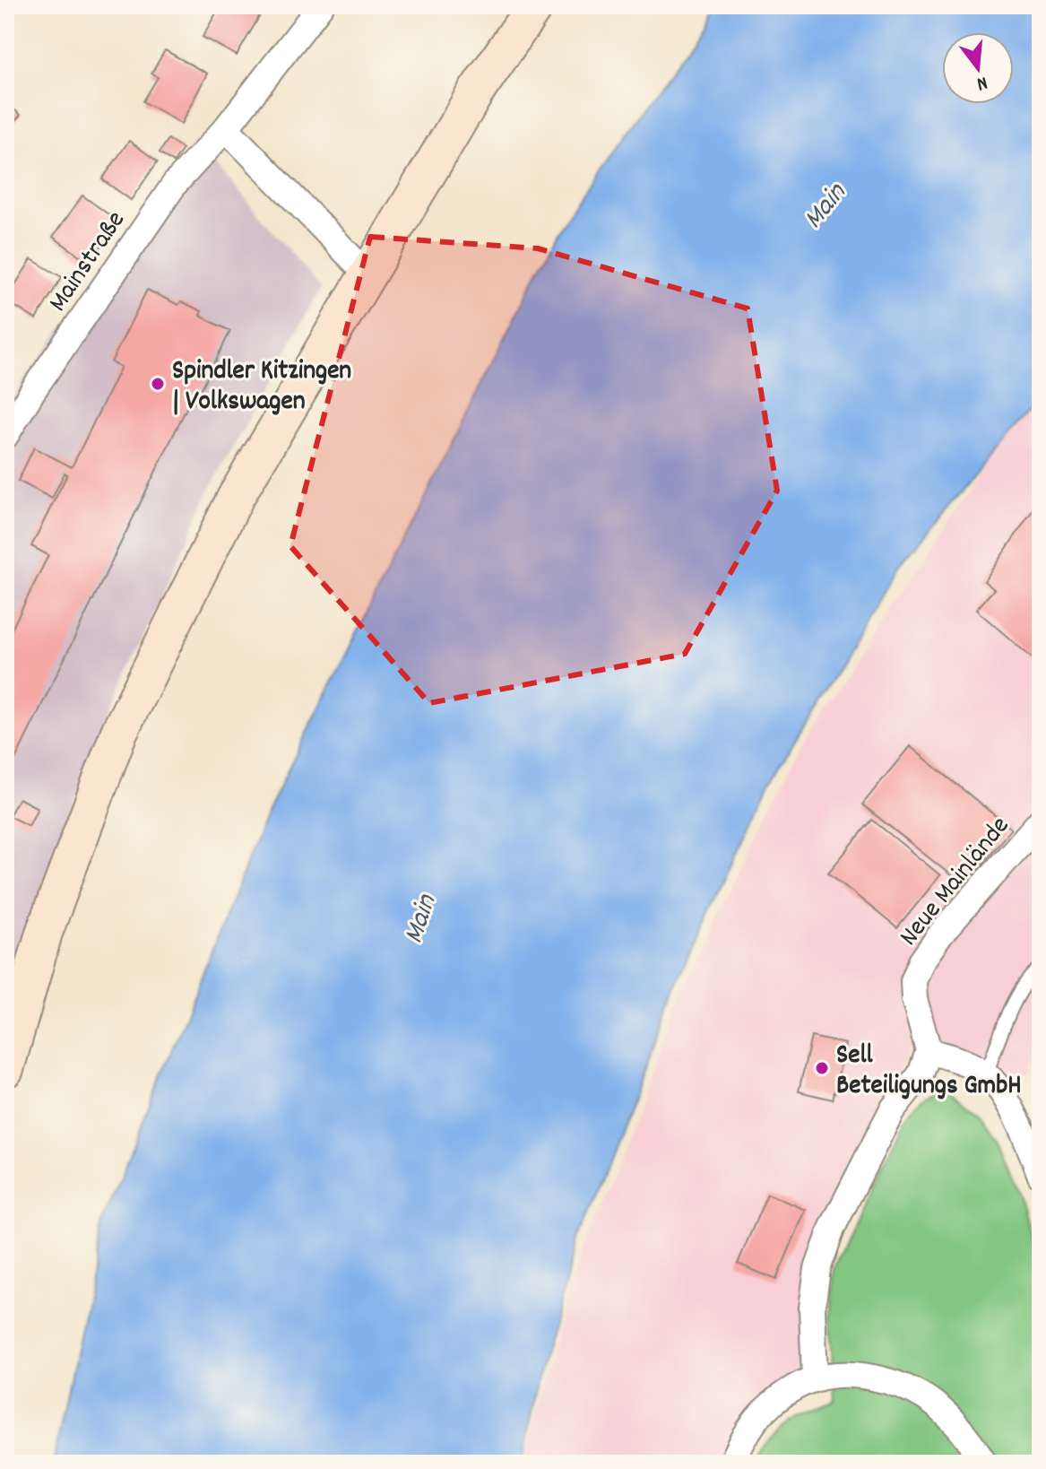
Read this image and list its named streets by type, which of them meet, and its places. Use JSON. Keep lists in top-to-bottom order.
{
  "streets": {
    "street": ["Mainstraße", "Neue Mainlände"]
  },
  "water": ["Main"],
  "places": ["Spindler Kitzingen | Volkswagen", "Sell Beteiligungs GmbH"],
  "north": "bottom"
}
